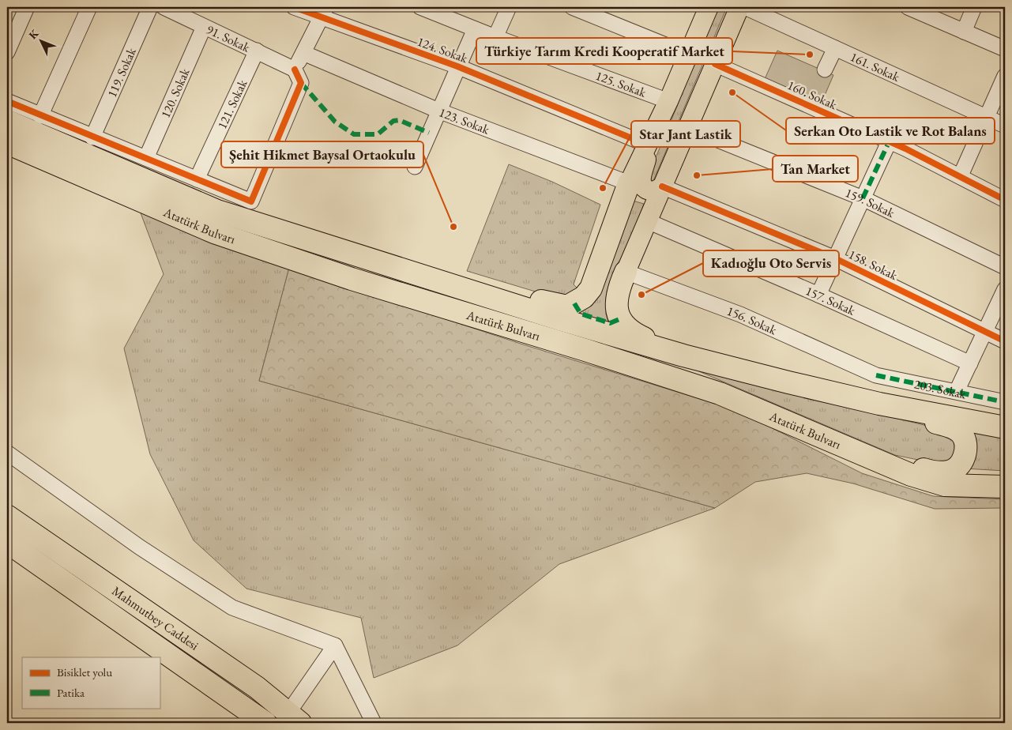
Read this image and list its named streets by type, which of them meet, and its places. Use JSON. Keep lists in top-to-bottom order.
{
  "streets": {
    "highway": ["Atatürk Bulvarı", "Mahmutbey Caddesi"],
    "street": [
      "91. Sokak",
      "124. Sokak",
      "161. Sokak",
      "119. Sokak",
      "125. Sokak",
      "120. Sokak",
      "160. Sokak",
      "121. Sokak",
      "123. Sokak",
      "159. Sokak",
      "158. Sokak",
      "157. Sokak",
      "156. Sokak",
      "203. Sokak"
    ]
  },
  "crossings": [
    ["91. Sokak", "120. Sokak"],
    ["91. Sokak", "121. Sokak"],
    ["156. Sokak", "203. Sokak"]
  ],
  "places": [
    "Türkiye Tarım Kredi Kooperatif Market",
    "Serkan Oto Lastik ve Rot Balans",
    "Tan Market",
    "Star Jant Lastik",
    "Şehit Hikmet Baysal Ortaokulu",
    "Kadıoğlu Oto Servis"
  ],
  "legend": ["Bisiklet yolu", "Patika"],
  "north": "top left"
}
